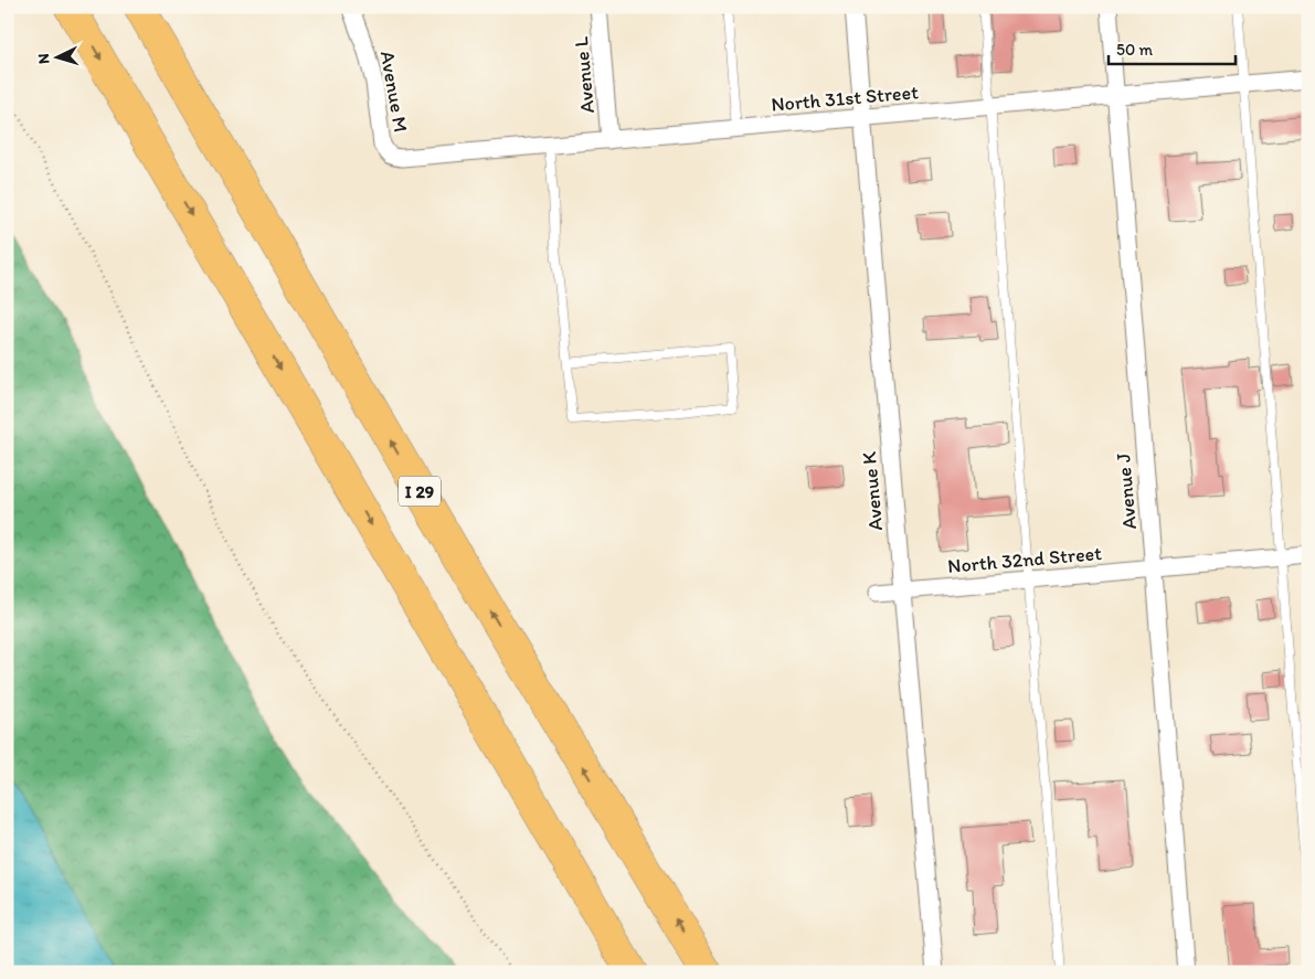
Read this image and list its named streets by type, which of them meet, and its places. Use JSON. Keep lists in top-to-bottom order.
{
  "streets": {
    "highway": ["I 29"],
    "street": [
      "Avenue L",
      "Avenue M",
      "North 31st Street",
      "Avenue K",
      "Avenue J",
      "North 32nd Street"
    ]
  },
  "crossings": [
    ["Avenue L", "North 31st Street"],
    ["Avenue M", "North 31st Street"],
    ["North 31st Street", "Avenue K"],
    ["North 31st Street", "Avenue J"],
    ["Avenue K", "North 32nd Street"],
    ["Avenue J", "North 32nd Street"]
  ],
  "scale_bar": "50 m",
  "north": "left"
}
